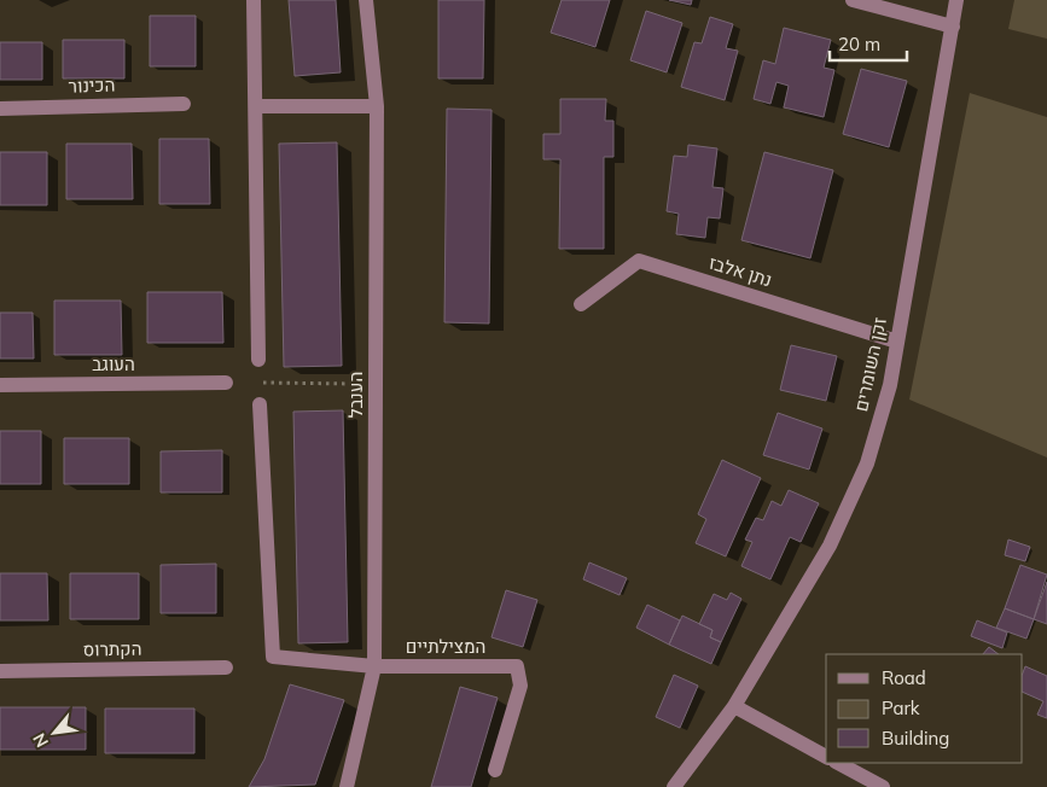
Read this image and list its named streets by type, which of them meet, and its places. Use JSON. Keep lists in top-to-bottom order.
{
  "streets": {
    "street": [
      "הכינור",
      "נתן אלבז",
      "העוגב",
      "זקן השומרים",
      "הענבל",
      "המצילתיים",
      "הקתרוס"
    ]
  },
  "crossings": [
    ["נתן אלבז", "זקן השומרים"],
    ["הענבל", "המצילתיים"]
  ],
  "legend": ["Road", "Park", "Building"],
  "scale_bar": "20 m",
  "north": "bottom left"
}
